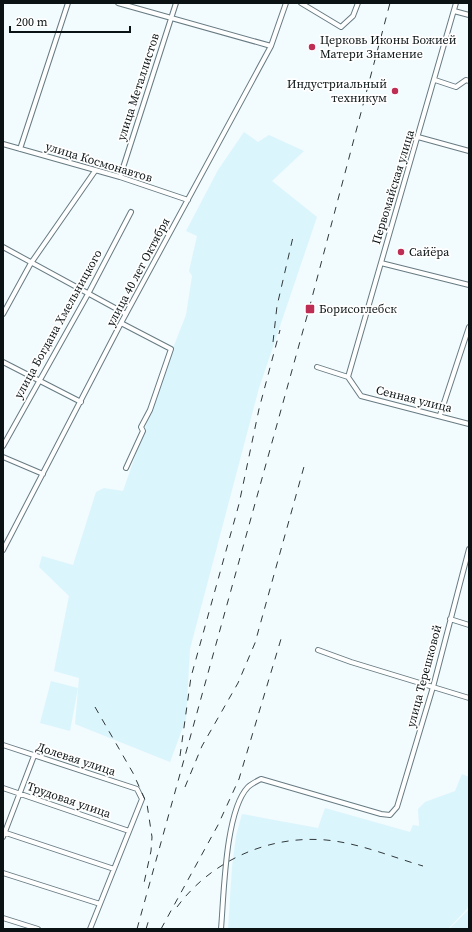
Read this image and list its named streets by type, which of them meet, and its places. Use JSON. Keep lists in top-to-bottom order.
{
  "streets": {
    "street": [
      "улица Металлистов",
      "улица Космонавтов",
      "Первомайская улица",
      "улица 40 лет Октября",
      "улица Богдана Хмельницкого",
      "Сенная улица",
      "улица Терешковой",
      "Долевая улица",
      "Трудовая улица"
    ]
  },
  "crossings": [
    ["улица Металлистов", "улица Космонавтов"],
    ["улица Космонавтов", "улица 40 лет Октября"],
    ["Первомайская улица", "Сенная улица"],
    ["Долевая улица", "Трудовая улица"]
  ],
  "places": {
    "other": ["Церковь Иконы Божией Матери Знамение", "Индустриальный техникум", "Сайёра"],
    "transit": ["Борисоглебск"]
  },
  "scale_bar": "200 m"
}
